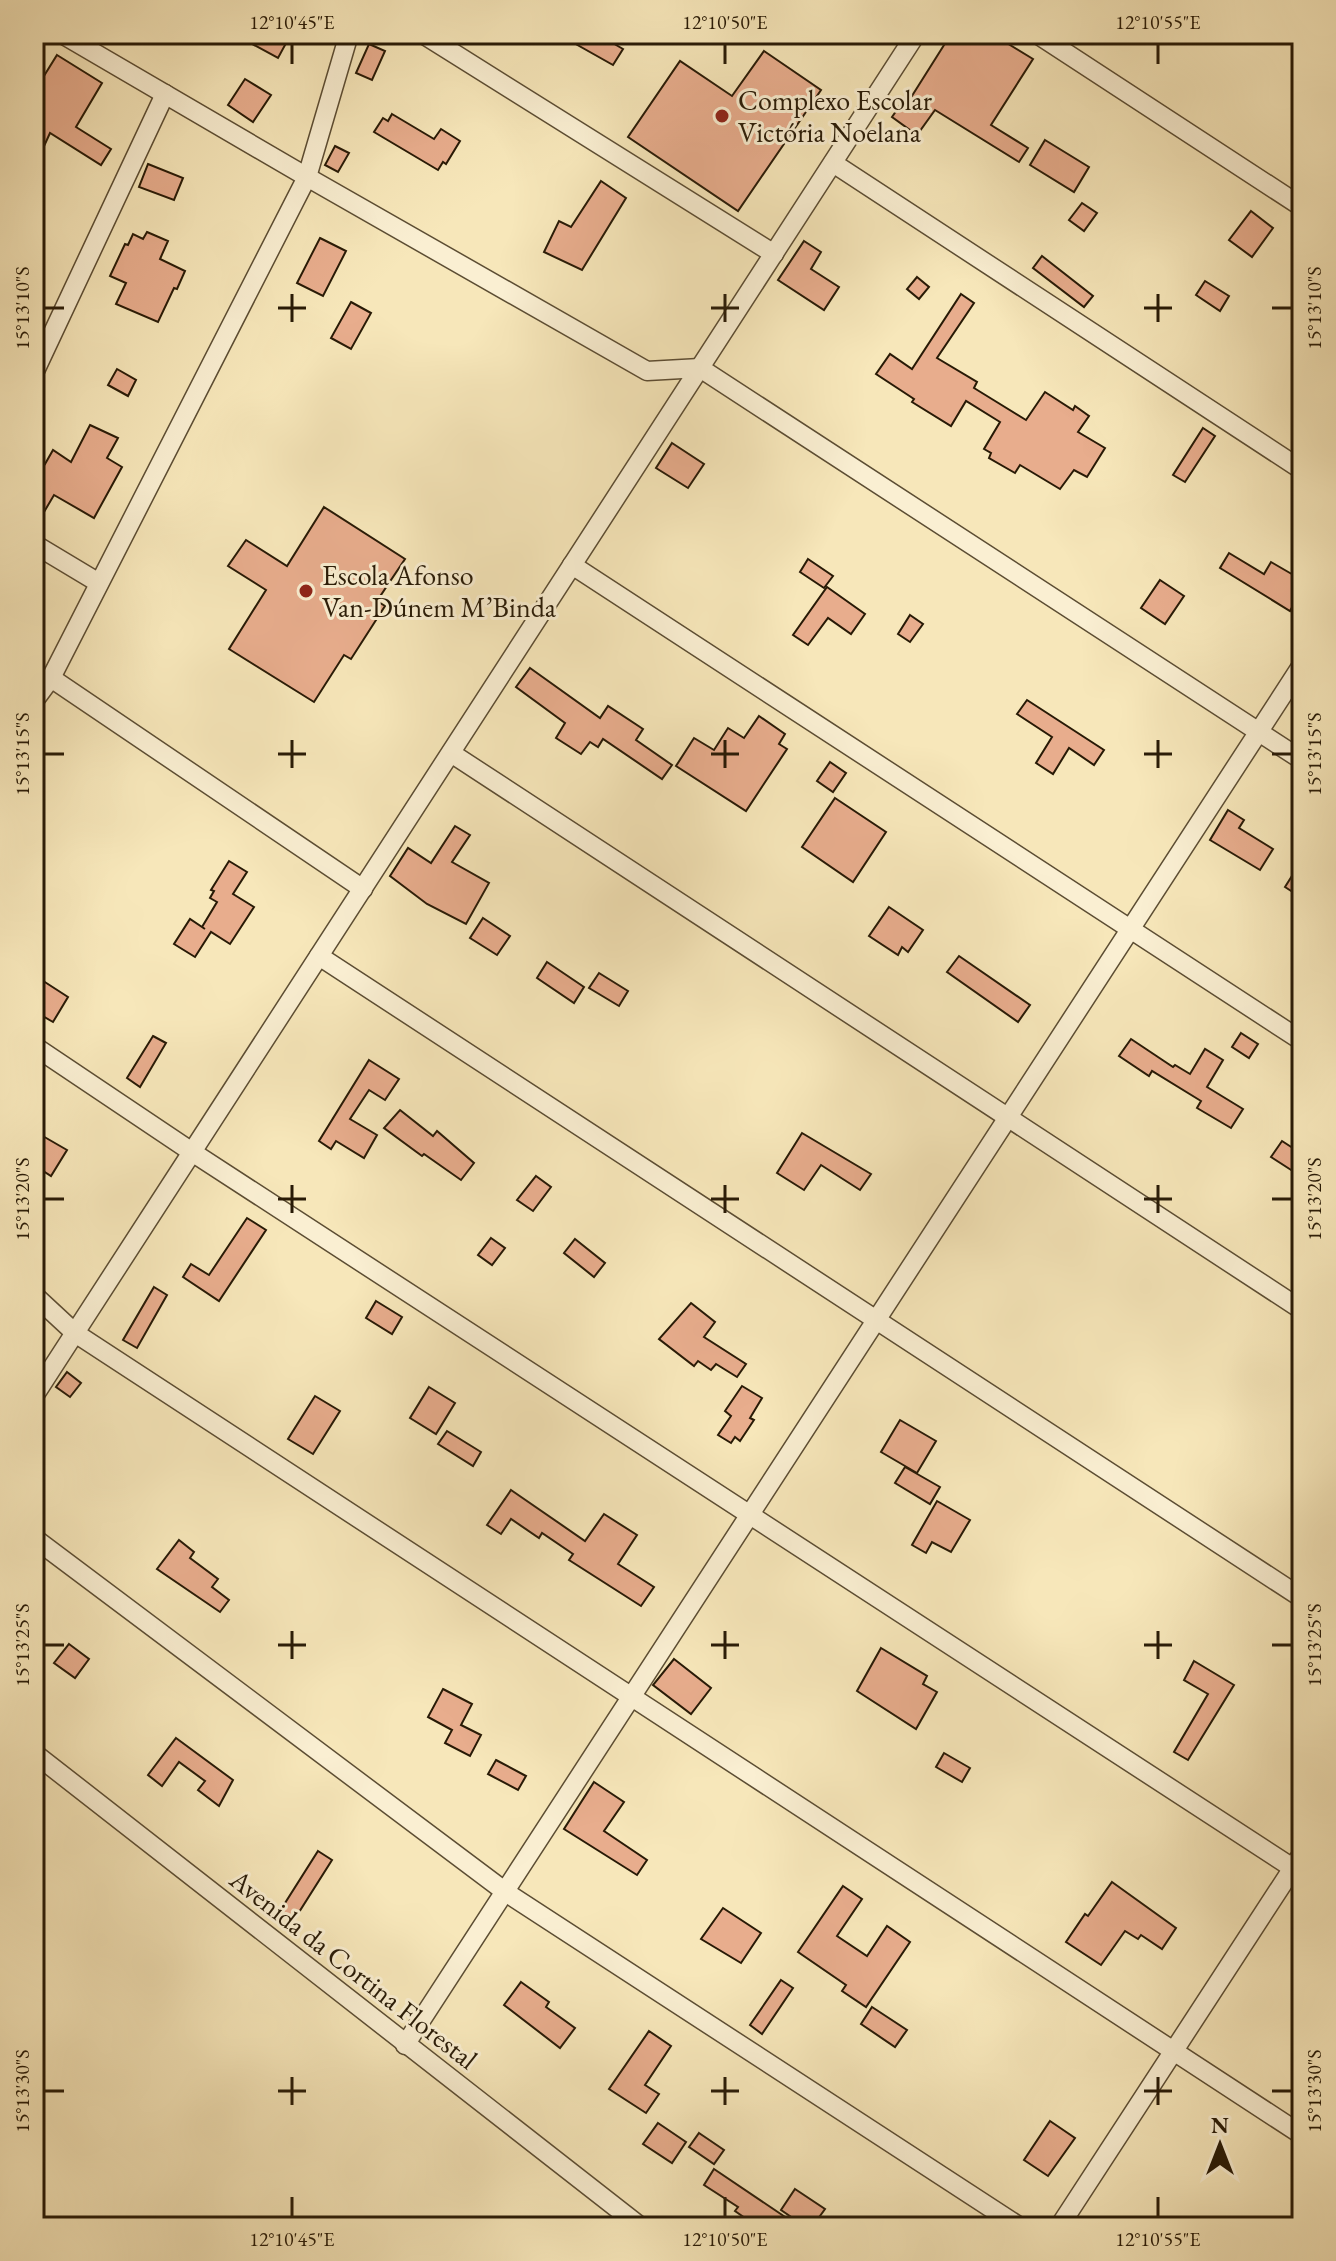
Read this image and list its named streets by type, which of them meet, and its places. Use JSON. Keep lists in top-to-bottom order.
{
  "streets": {
    "street": ["Avenida da Cortina Florestal"]
  },
  "places": ["Complexo Escolar Victória Noelana", "Escola Afonso Van-Dúnem M’Binda"],
  "north": "top",
  "coordinates": [
    "12°10'45\"E",
    "12°10'50\"E",
    "12°10'55\"E",
    "15°13'10\"S",
    "15°13'15\"S",
    "15°13'20\"S",
    "15°13'25\"S",
    "15°13'30\"S"
  ]
}
